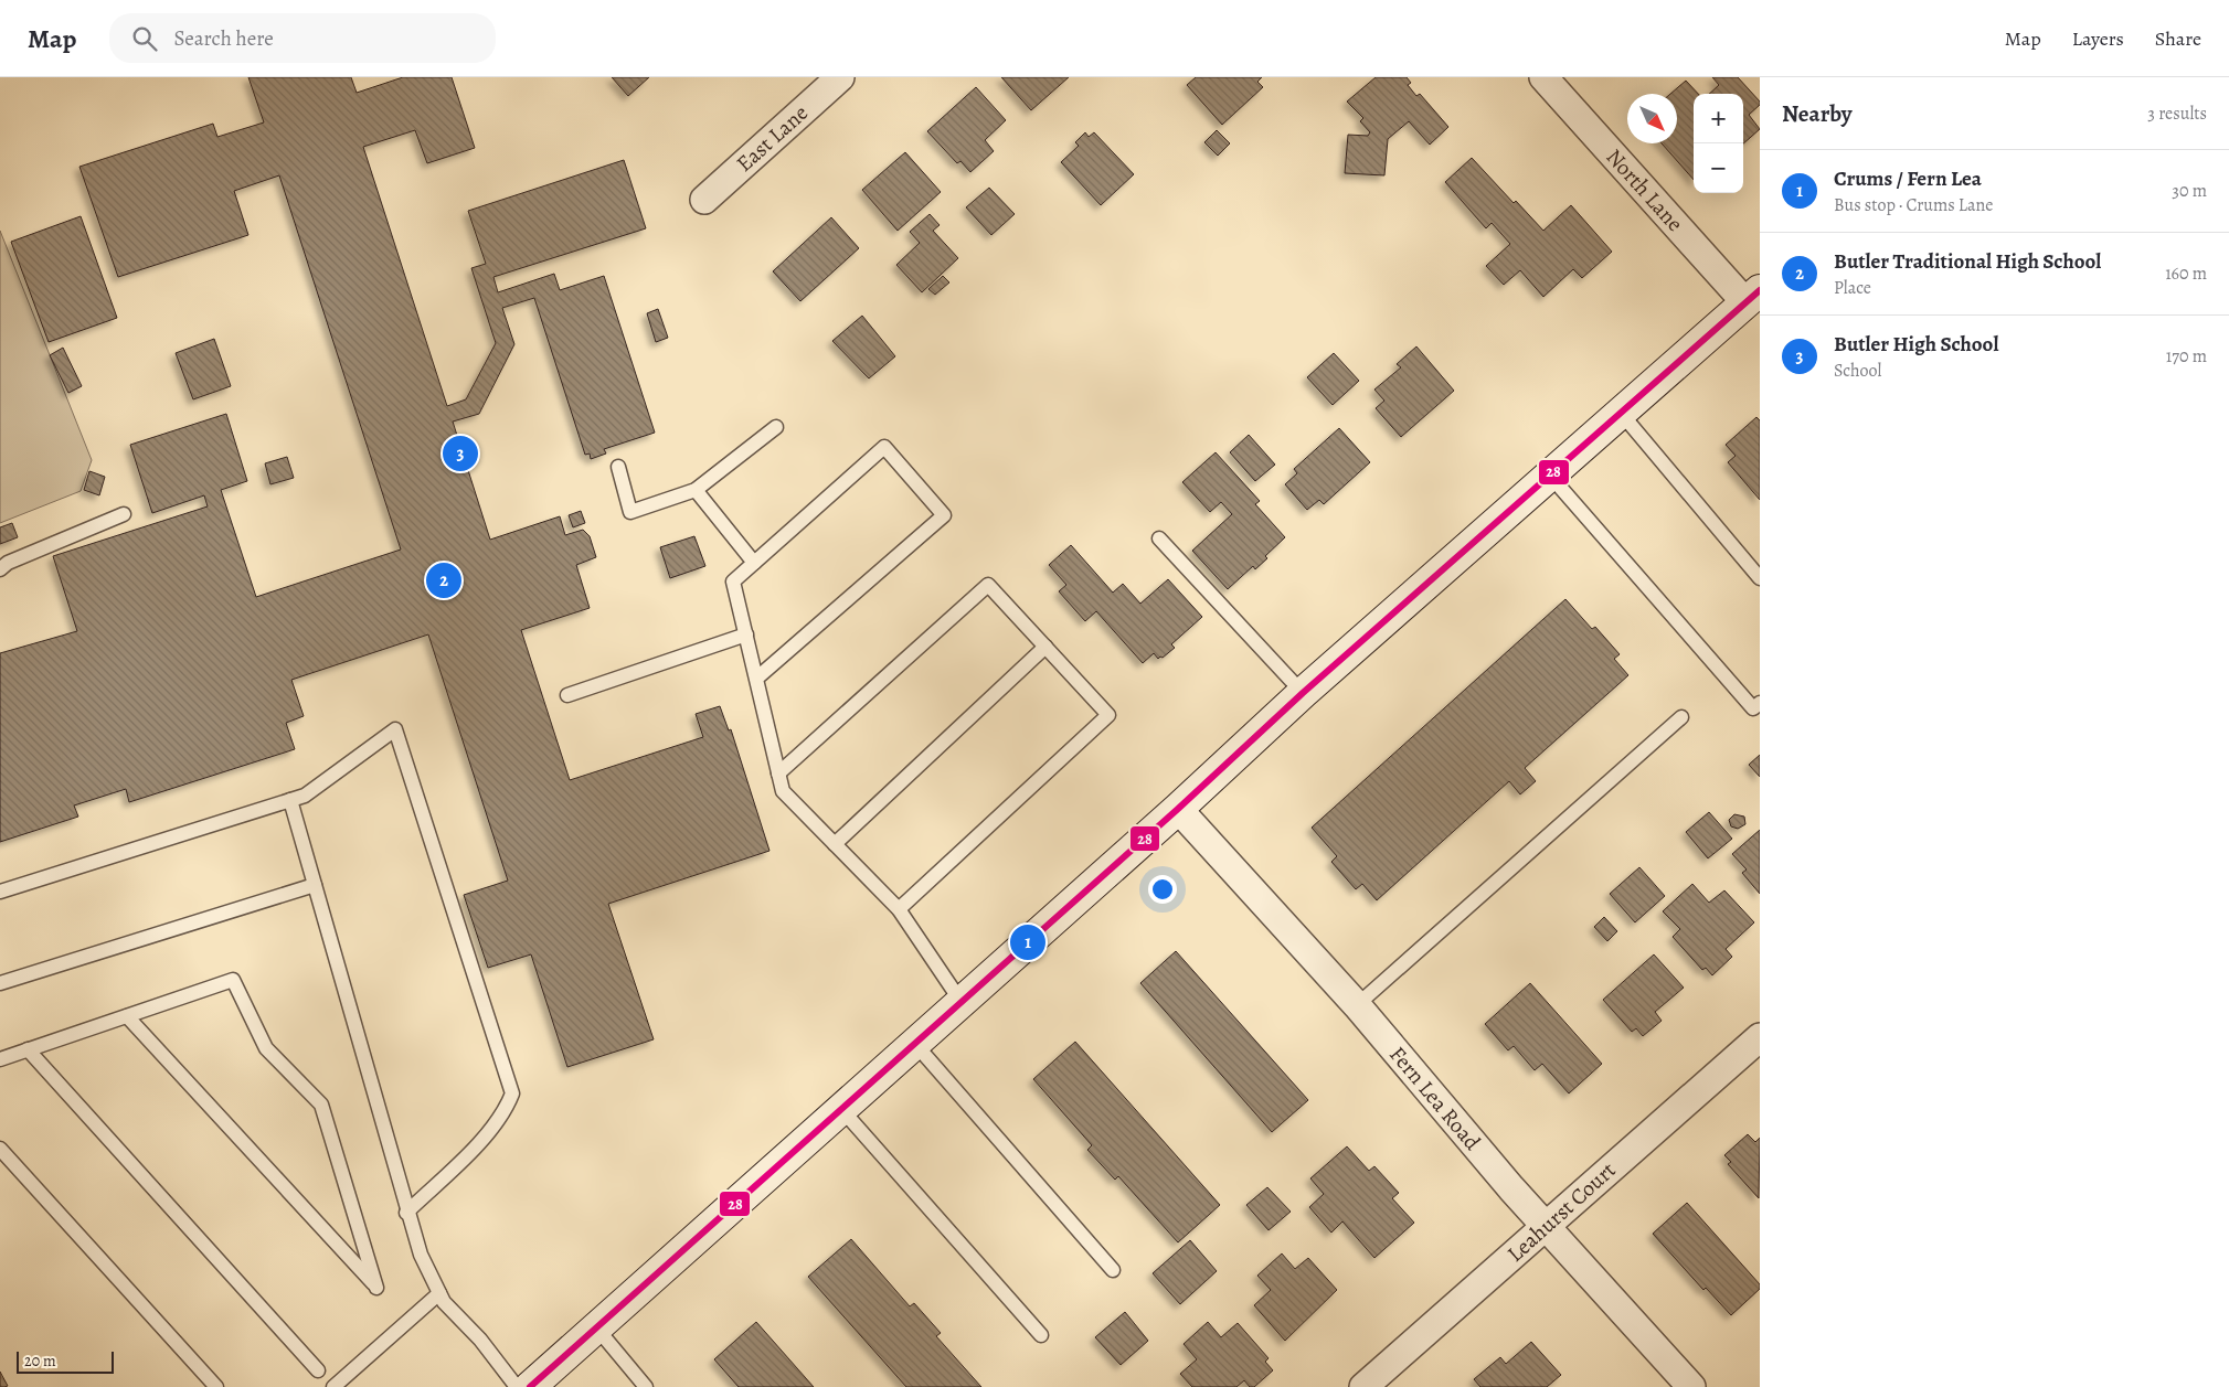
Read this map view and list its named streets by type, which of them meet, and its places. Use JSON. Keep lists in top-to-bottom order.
{
  "streets": {
    "street": [
      "East Lane",
      "North Lane",
      "Fern Lea Road",
      "Leahurst Court"
    ]
  },
  "crossings": [
    ["Fern Lea Road", "Leahurst Court"]
  ],
  "lines": ["transit line 28"],
  "scale_bar": "20 m",
  "north": "bottom right",
  "page": {
    "header": "Map",
    "search": "Search here",
    "nav": ["Map", "Layers", "Share"],
    "heading": ["Nearby", "3 results"],
    "map_buttons": ["+", "−"],
    "list": [
      {
        "mark": "1",
        "name": "Crums / Fern Lea",
        "note": "Bus stop · Crums Lane",
        "value": "30 m"
      },
      {
        "mark": "2",
        "name": "Butler Traditional High School",
        "note": "Place",
        "value": "160 m"
      },
      {
        "mark": "3",
        "name": "Butler High School",
        "note": "School",
        "value": "170 m"
      }
    ],
    "pins": ["3", "2", "1"],
    "scale": "20 m"
  }
}
